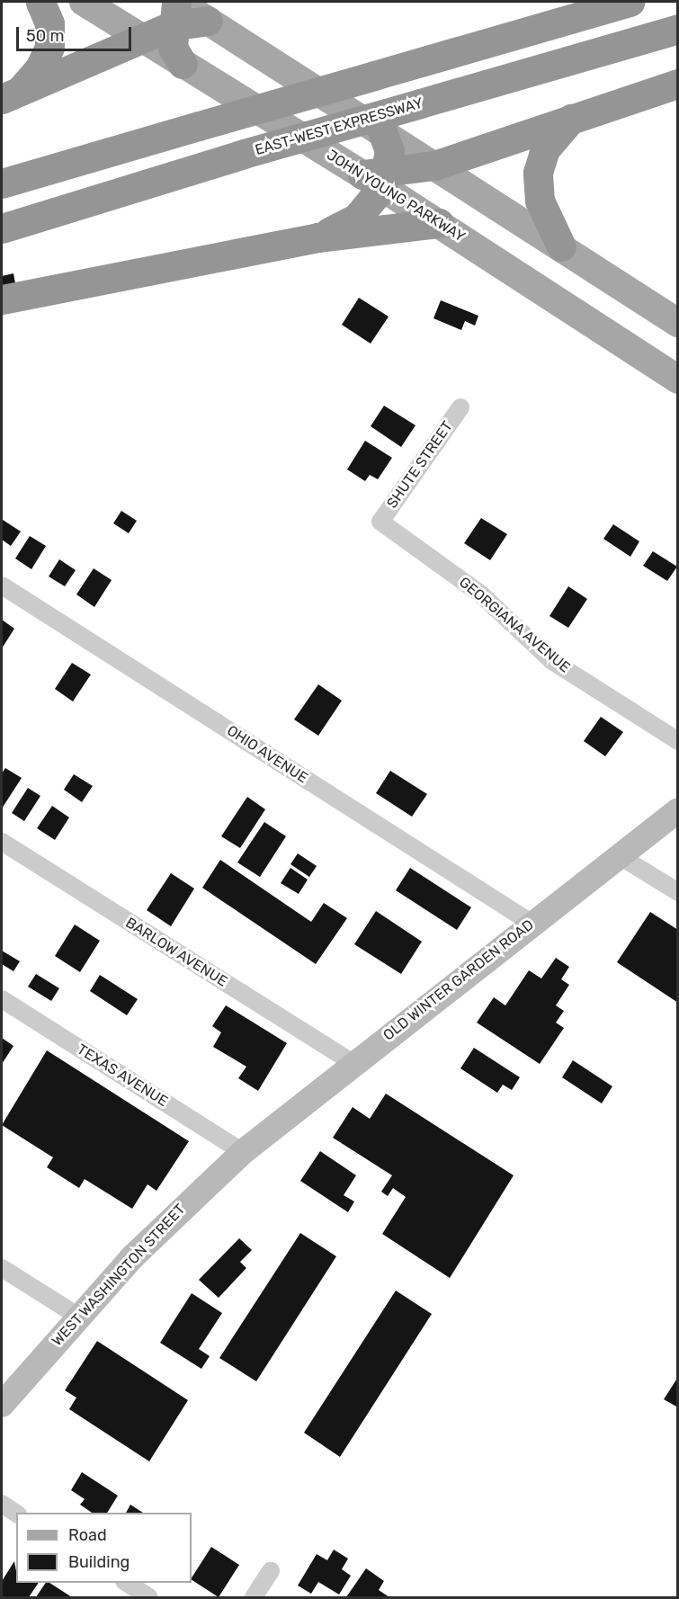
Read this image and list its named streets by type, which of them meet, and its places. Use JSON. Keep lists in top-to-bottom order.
{
  "streets": {
    "highway": ["EAST-WEST EXPRESSWAY"],
    "main road": ["JOHN YOUNG PARKWAY", "OLD WINTER GARDEN ROAD", "WEST WASHINGTON STREET"],
    "street": [
      "SHUTE STREET",
      "GEORGIANA AVENUE",
      "OHIO AVENUE",
      "BARLOW AVENUE",
      "TEXAS AVENUE"
    ]
  },
  "crossings": [
    ["SHUTE STREET", "GEORGIANA AVENUE"],
    ["OHIO AVENUE", "OLD WINTER GARDEN ROAD"],
    ["BARLOW AVENUE", "OLD WINTER GARDEN ROAD"],
    ["OLD WINTER GARDEN ROAD", "TEXAS AVENUE"],
    ["OLD WINTER GARDEN ROAD", "WEST WASHINGTON STREET"],
    ["TEXAS AVENUE", "WEST WASHINGTON STREET"]
  ],
  "legend": ["Road", "Building"],
  "scale_bar": "50 m"
}
